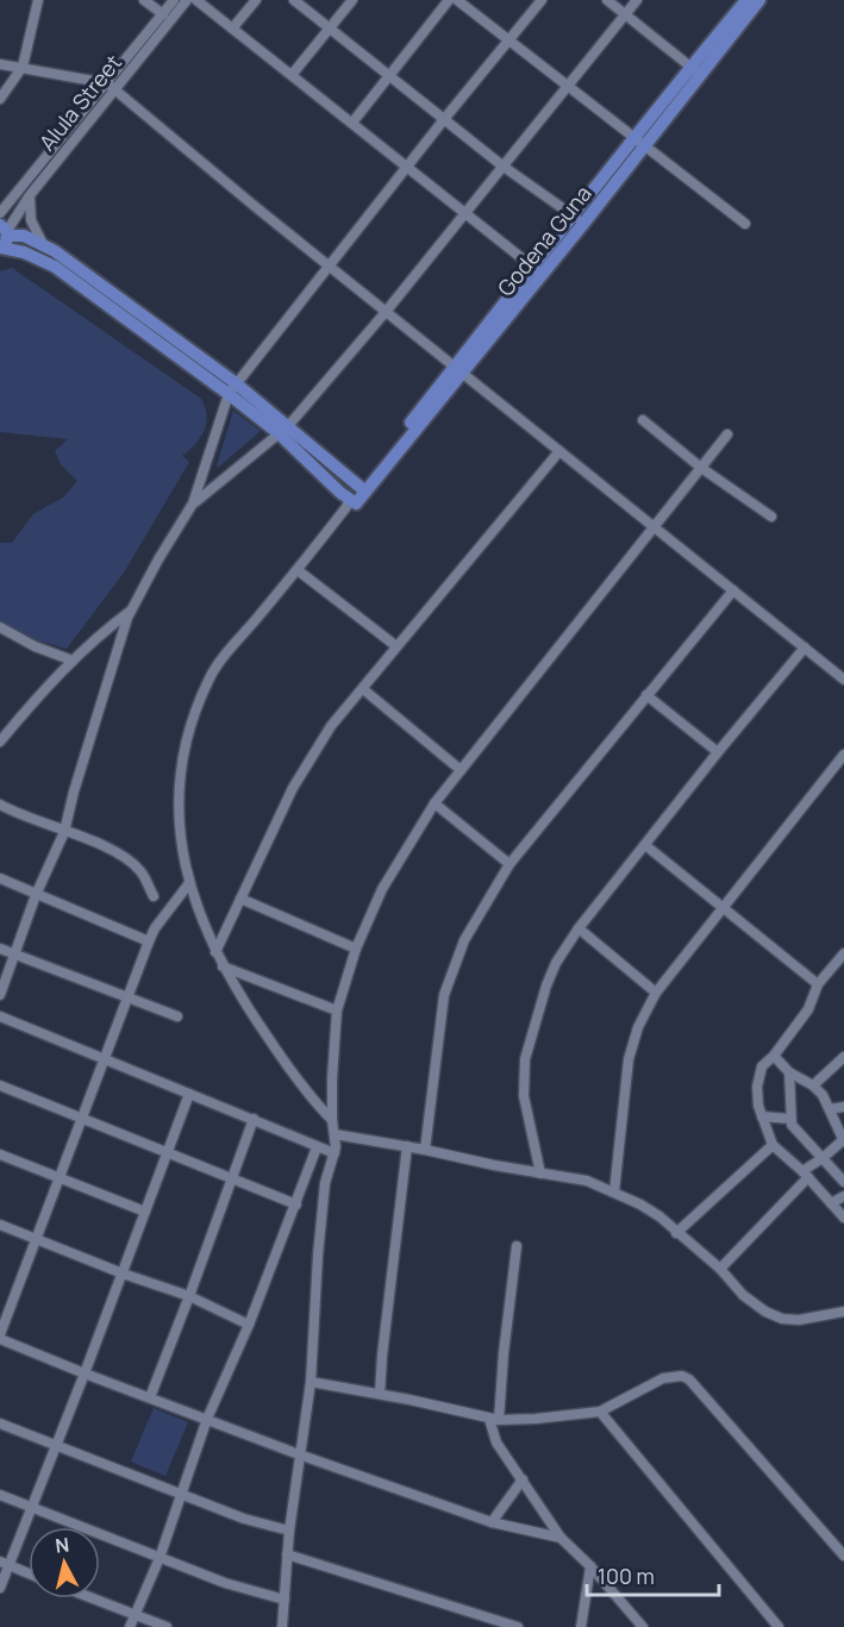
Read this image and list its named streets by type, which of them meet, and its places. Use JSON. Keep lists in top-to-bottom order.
{
  "streets": {
    "main road": ["Godena Guna"],
    "street": ["Alula Street"]
  },
  "scale_bar": "100 m",
  "north": "top"
}
